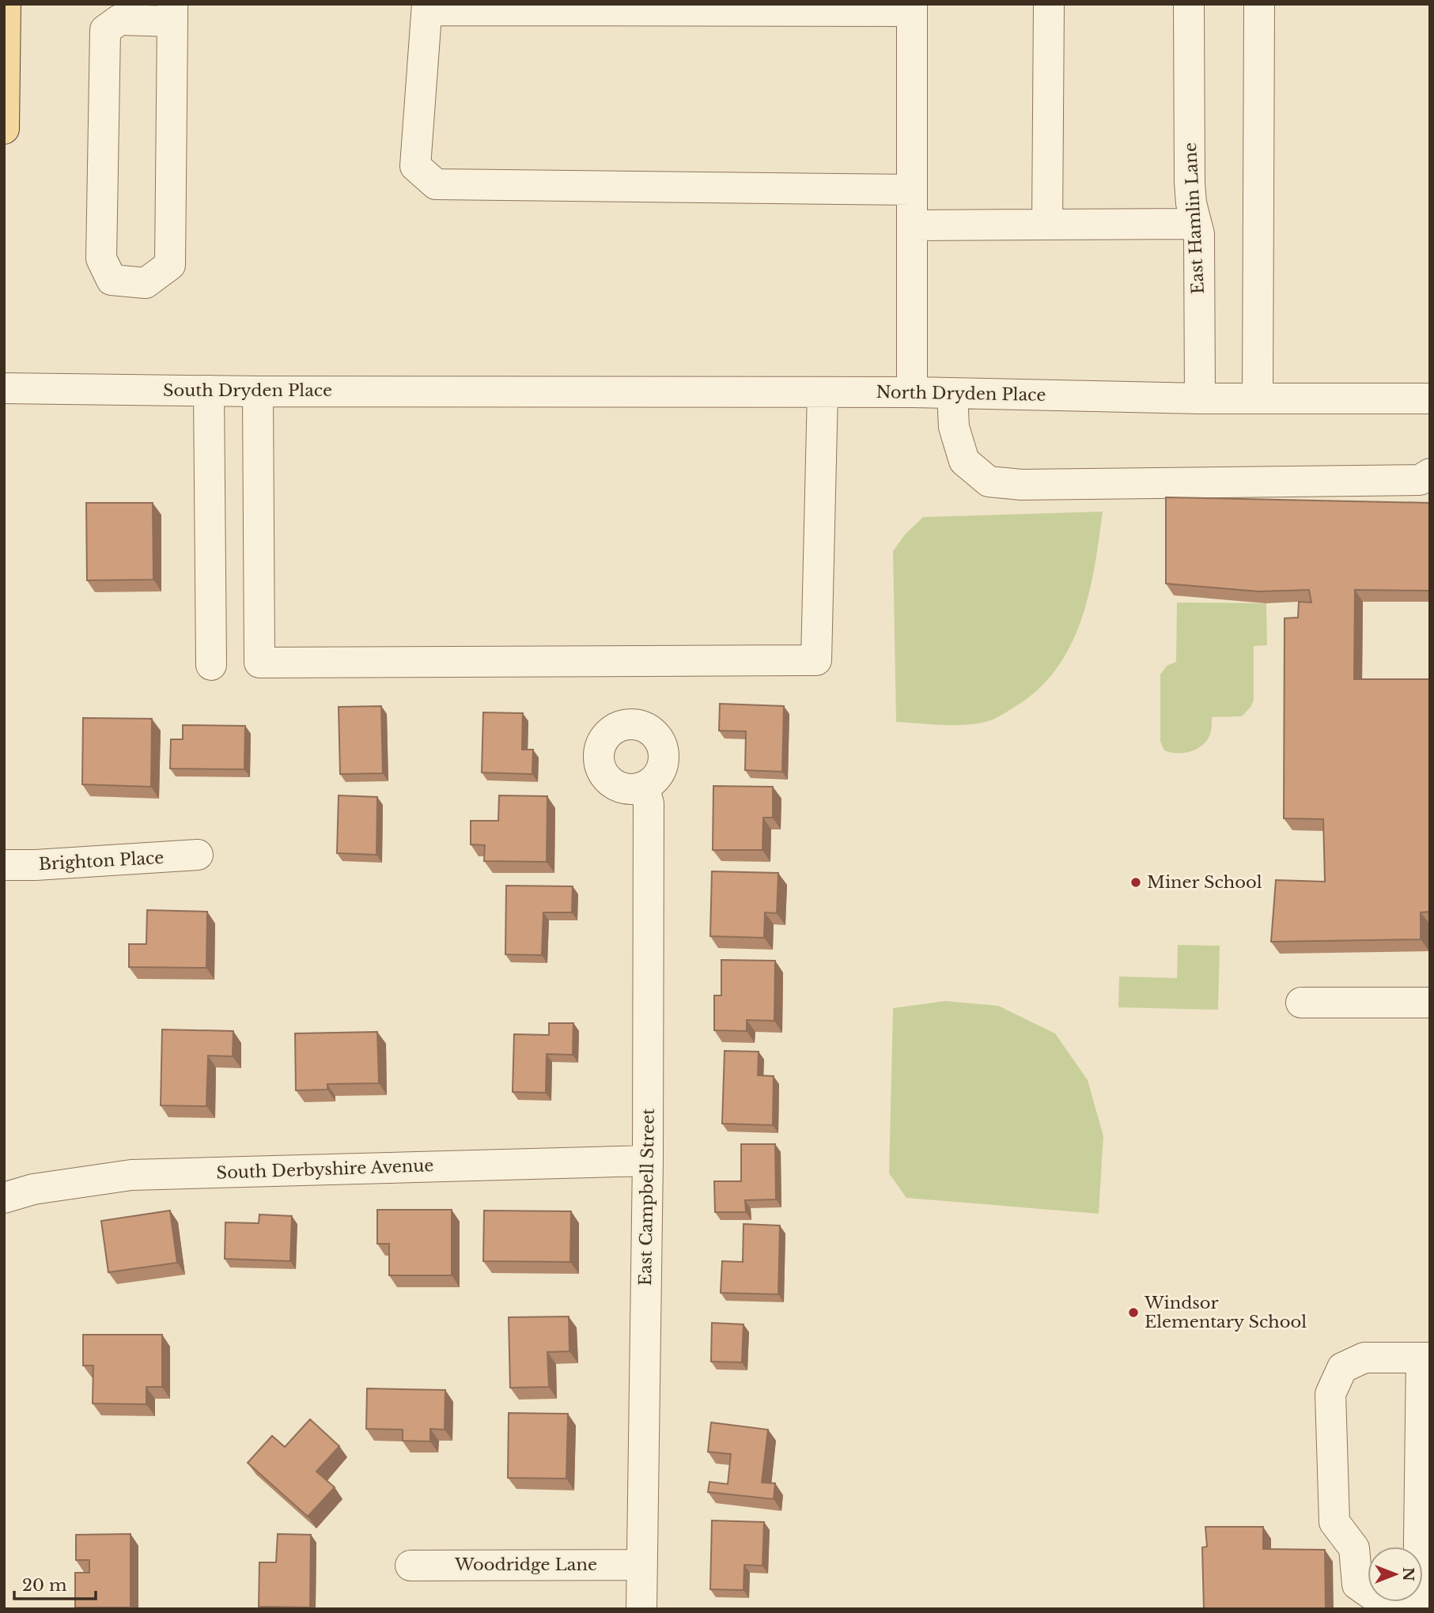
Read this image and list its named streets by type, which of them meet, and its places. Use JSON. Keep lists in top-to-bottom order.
{
  "streets": {
    "street": [
      "East Hamlin Lane",
      "South Dryden Place",
      "North Dryden Place",
      "Brighton Place",
      "South Derbyshire Avenue",
      "East Campbell Street",
      "Woodridge Lane"
    ]
  },
  "crossings": [
    ["East Hamlin Lane", "North Dryden Place"],
    ["South Dryden Place", "North Dryden Place"],
    ["South Derbyshire Avenue", "East Campbell Street"],
    ["East Campbell Street", "Woodridge Lane"]
  ],
  "places": ["Miner School", "Windsor Elementary School"],
  "scale_bar": "20 m",
  "north": "right"
}
